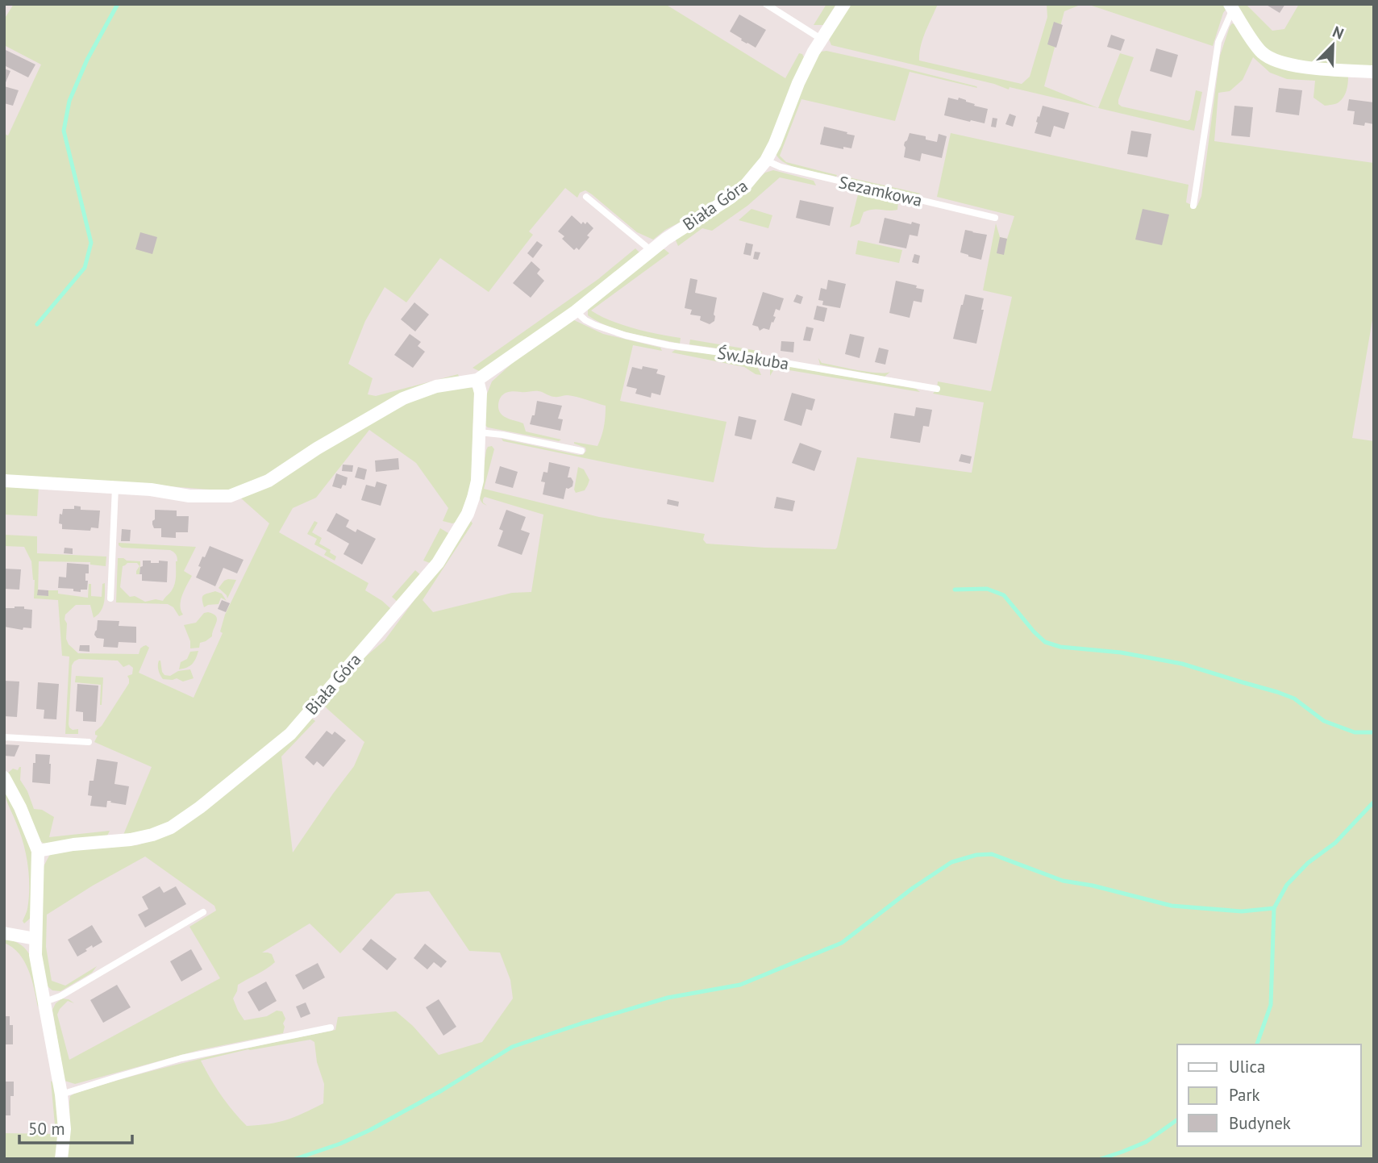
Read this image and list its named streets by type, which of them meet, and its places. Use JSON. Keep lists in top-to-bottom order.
{
  "streets": {
    "street": ["Biała Góra"],
    "lane": ["Sezamkowa", "Św.Jakuba"]
  },
  "crossings": [
    ["Sezamkowa", "Biała Góra"],
    ["Biała Góra", "Św.Jakuba"]
  ],
  "legend": ["Ulica", "Park", "Budynek"],
  "scale_bar": "50 m",
  "north": "top right"
}
